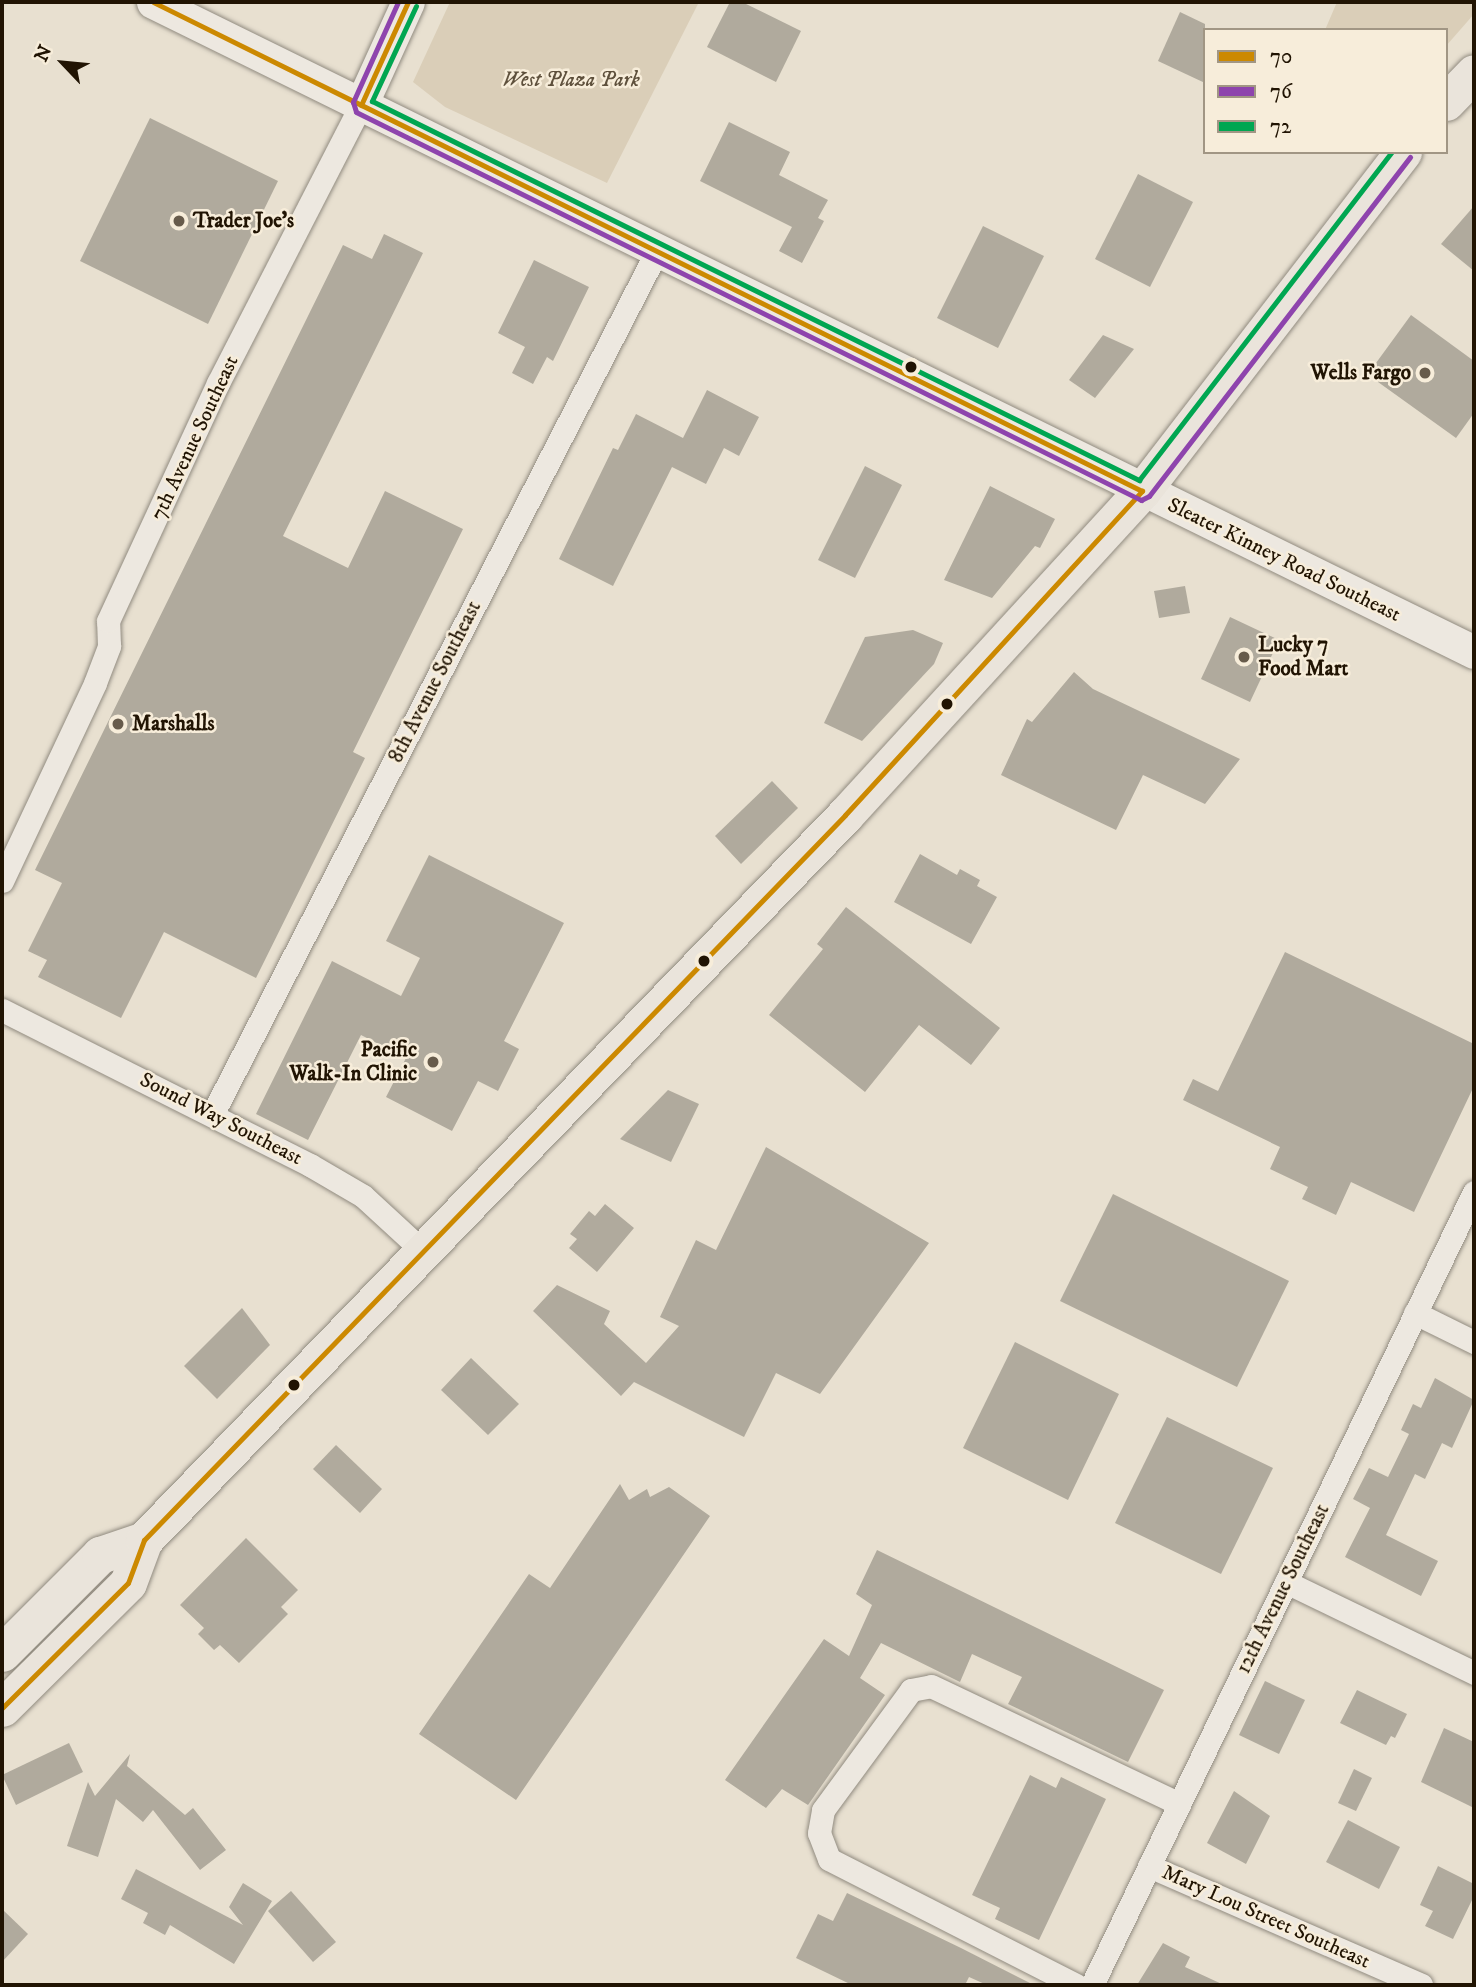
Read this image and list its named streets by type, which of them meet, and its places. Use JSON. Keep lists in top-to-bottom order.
{
  "streets": {
    "main road": ["7th Avenue Southeast", "Sleater Kinney Road Southeast"],
    "street": [
      "8th Avenue Southeast",
      "Sound Way Southeast",
      "12th Avenue Southeast",
      "Mary Lou Street Southeast"
    ]
  },
  "crossings": [
    ["7th Avenue Southeast", "Sleater Kinney Road Southeast"],
    ["Sleater Kinney Road Southeast", "8th Avenue Southeast"],
    ["8th Avenue Southeast", "Sound Way Southeast"],
    ["12th Avenue Southeast", "Mary Lou Street Southeast"]
  ],
  "parks": ["West Plaza Park"],
  "places": [
    "Trader Joe's",
    "Wells Fargo",
    "Lucky 7 Food Mart",
    "Marshalls",
    "Pacific Walk-In Clinic"
  ],
  "lines": ["transit line 70", "transit line 76", "transit line 72"],
  "legend": ["70", "76", "72"],
  "north": "top left"
}
